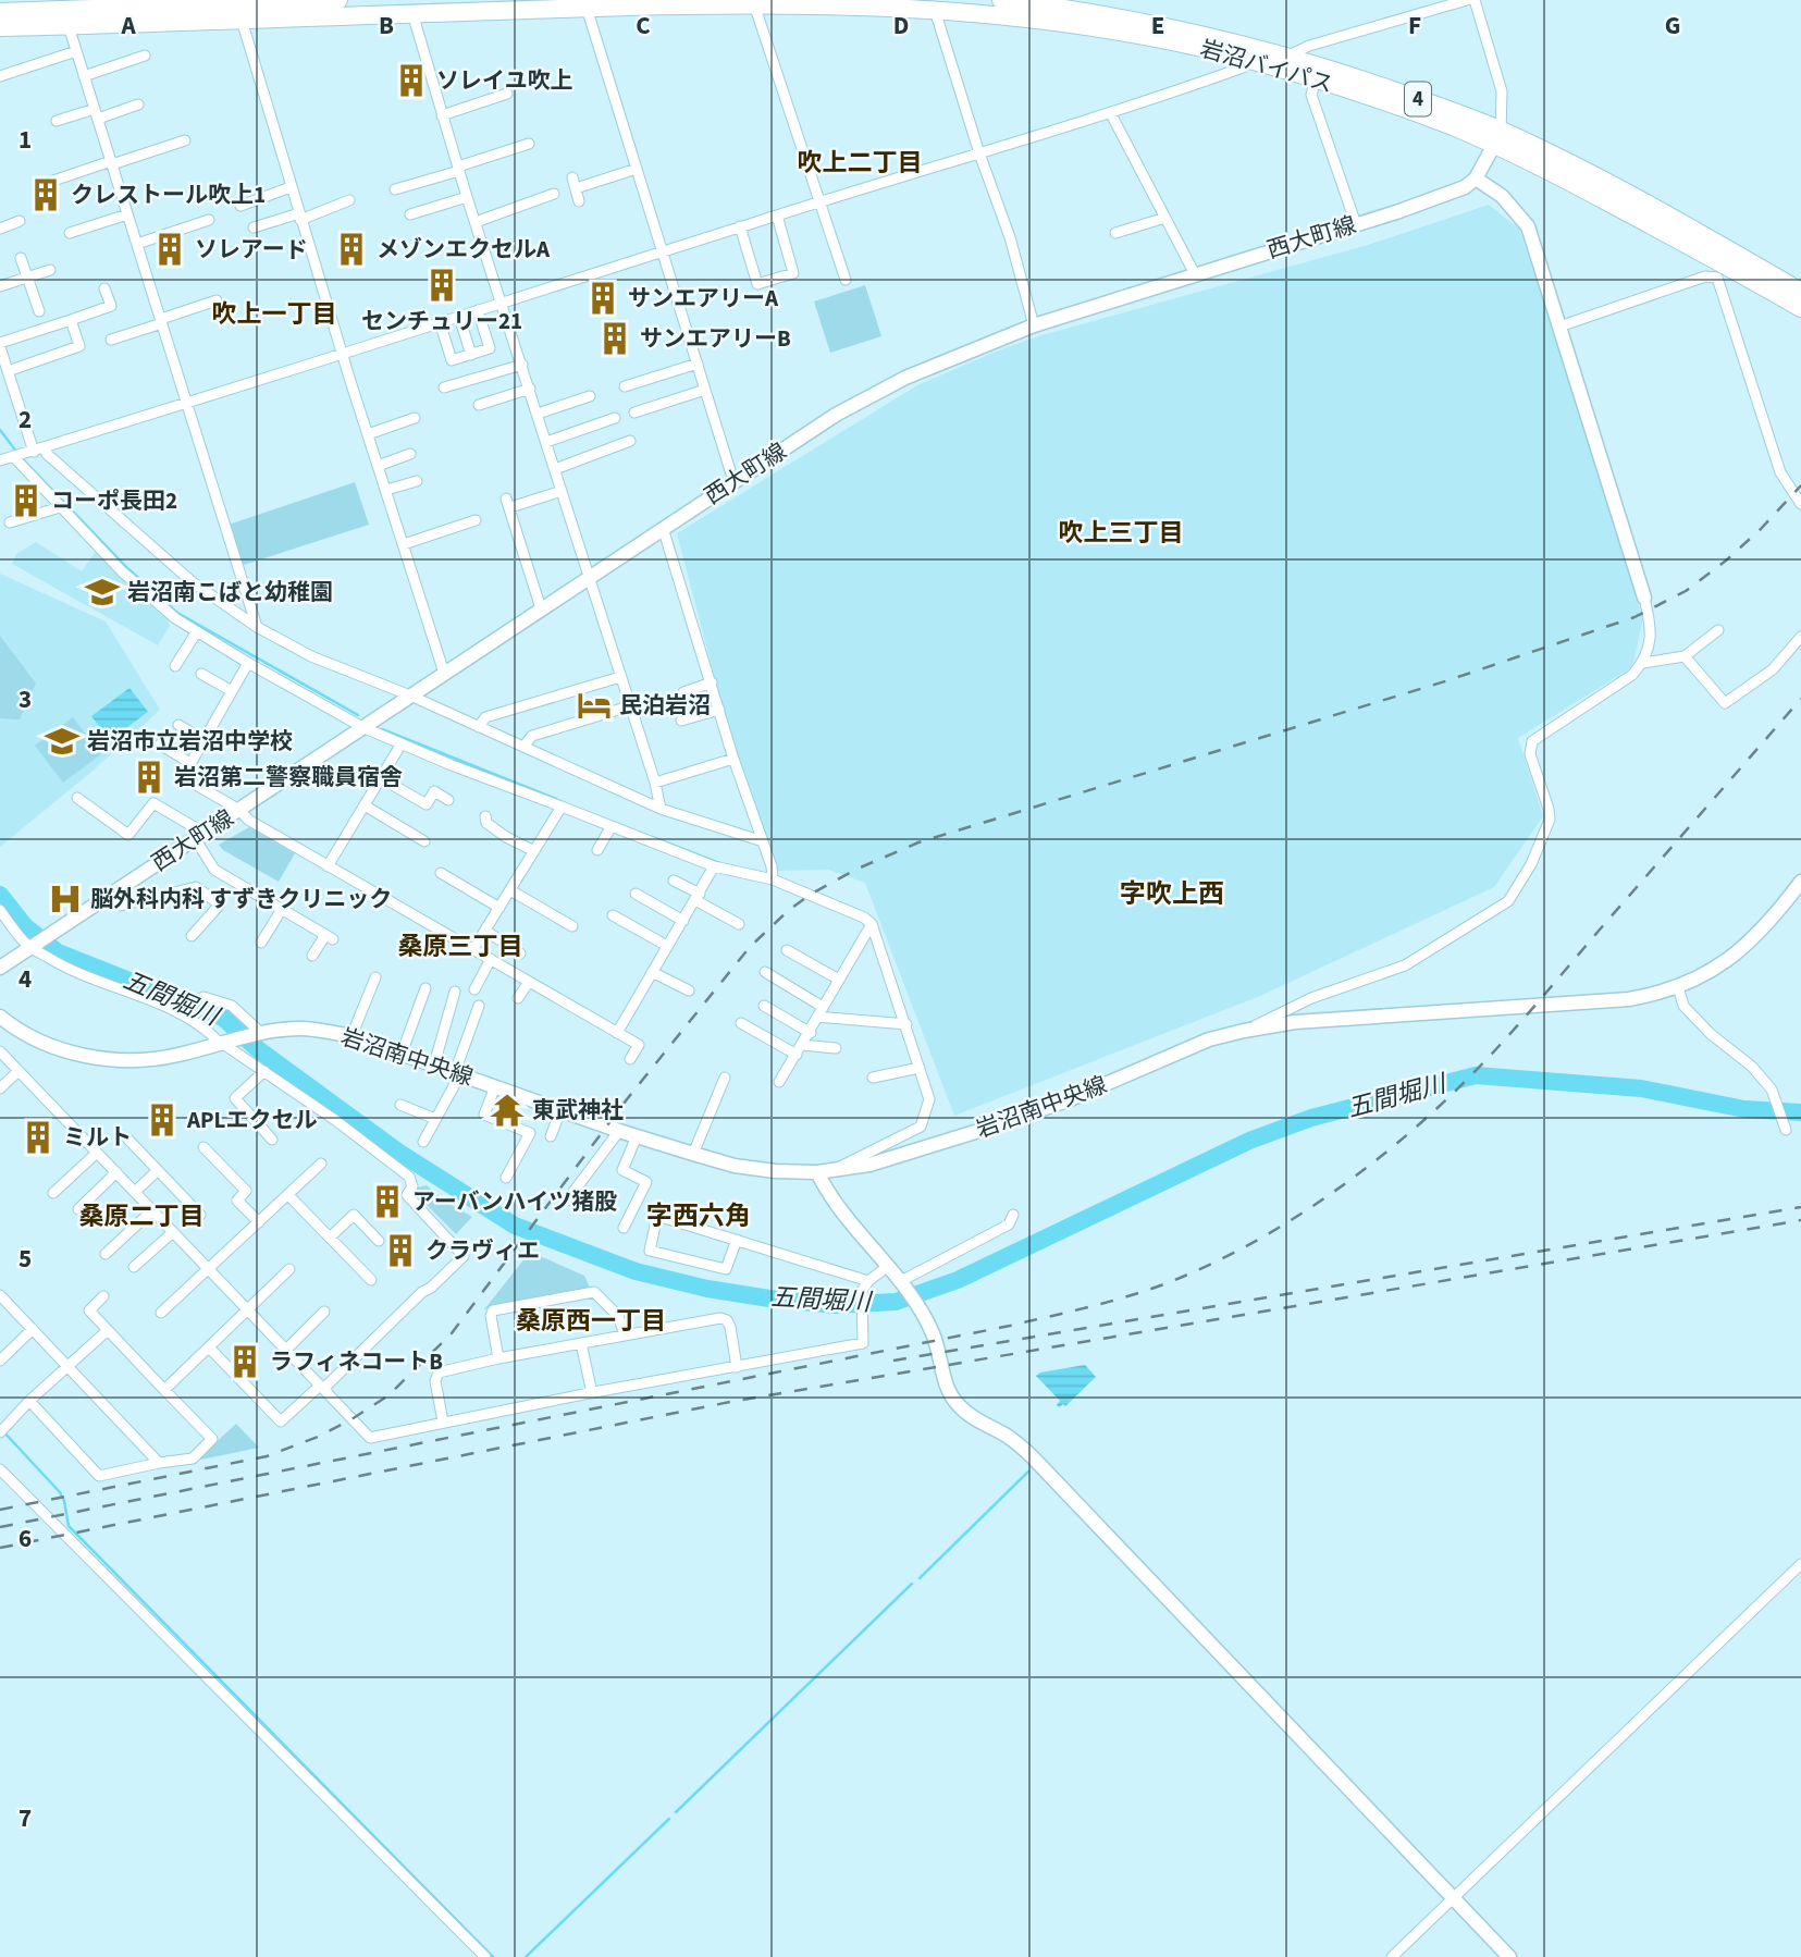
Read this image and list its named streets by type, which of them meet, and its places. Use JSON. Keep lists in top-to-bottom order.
{
  "streets": {
    "highway": ["岩沼バイパス", "4"],
    "street": ["西大町線", "岩沼南中央線"]
  },
  "districts": [
    "吹上二丁目",
    "吹上一丁目",
    "吹上三丁目",
    "字吹上西",
    "桑原三丁目",
    "桑原二丁目",
    "字西六角",
    "桑原西一丁目"
  ],
  "water": ["五間堀川"],
  "places": {
    "building": [
      "ソレイユ吹上",
      "クレストール吹上1",
      "ソレアード",
      "メゾンエクセルA",
      "センチュリー21",
      "サンエアリーA",
      "サンエアリーB",
      "コーポ長田2",
      "岩沼第二警察職員宿舎",
      "APLエクセル",
      "ミルト",
      "アーバンハイツ猪股",
      "クラヴィエ",
      "ラフィネコートB"
    ],
    "school or university": ["岩沼南こばと幼稚園", "岩沼市立岩沼中学校"],
    "hotel": ["民泊岩沼"],
    "hospital": ["脳外科内科 すずきクリニック"],
    "temple": ["東武神社"]
  },
  "grid": {
    "columns": [
      "A",
      "B",
      "C",
      "D",
      "E",
      "F",
      "G"
    ],
    "rows": [
      "1",
      "2",
      "3",
      "4",
      "5",
      "6",
      "7"
    ]
  }
}
